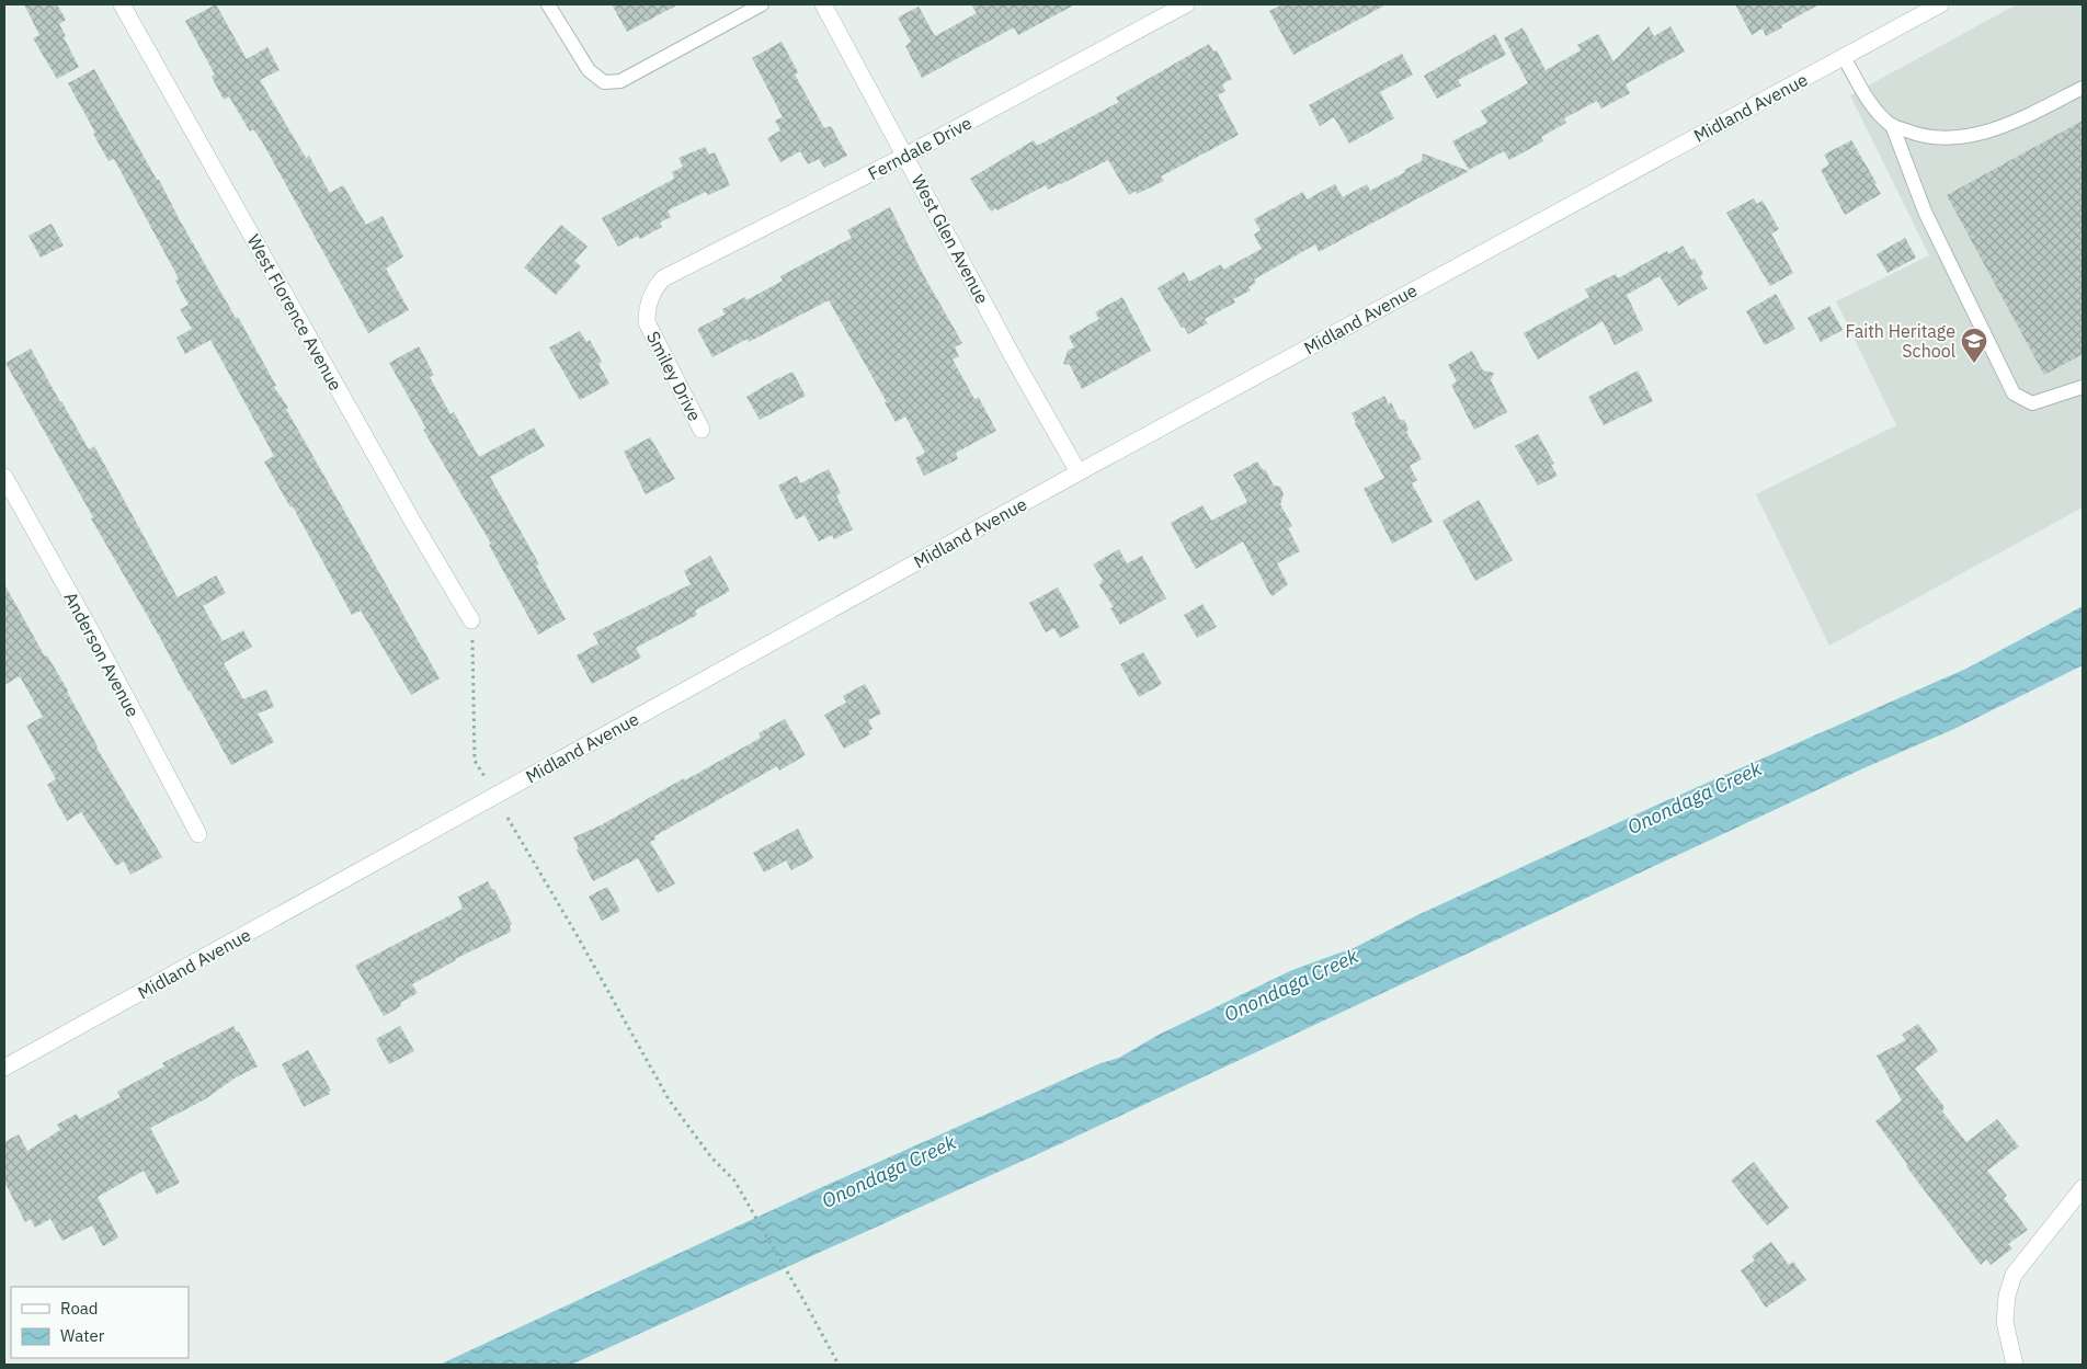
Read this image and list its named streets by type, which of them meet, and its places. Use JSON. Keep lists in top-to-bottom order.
{
  "streets": {
    "street": [
      "Midland Avenue",
      "Ferndale Drive",
      "West Glen Avenue",
      "West Florence Avenue",
      "Smiley Drive",
      "Anderson Avenue"
    ]
  },
  "crossings": [
    ["Midland Avenue", "West Glen Avenue"],
    ["Ferndale Drive", "West Glen Avenue"],
    ["Ferndale Drive", "Smiley Drive"]
  ],
  "water": ["Onondaga Creek"],
  "places": {
    "school or university": ["Faith Heritage School"]
  },
  "legend": ["Road", "Water"]
}
